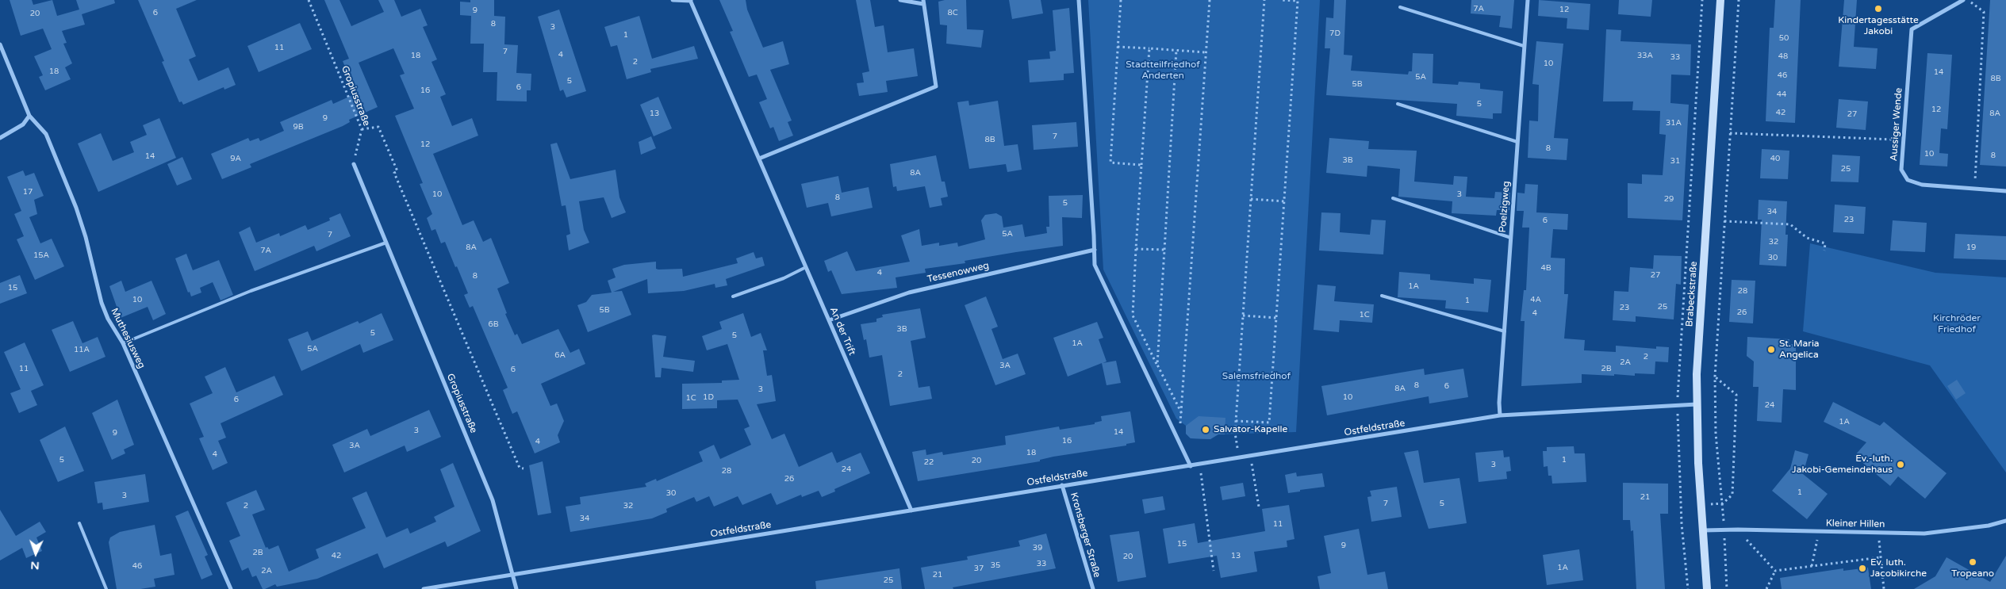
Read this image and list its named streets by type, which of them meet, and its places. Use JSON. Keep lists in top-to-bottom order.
{
  "streets": {
    "main road": ["Brabeckstraße"],
    "street": [
      "Gropiusstraße",
      "Aussiger Wende",
      "Poelzigweg",
      "Tessenowweg",
      "An der Trift",
      "Muthesiusweg",
      "Ostfeldstraße",
      "Kleiner Hillen",
      "Kronsberger Straße"
    ]
  },
  "crossings": [
    ["Gropiusstraße", "Ostfeldstraße"],
    ["Poelzigweg", "Ostfeldstraße"],
    ["Tessenowweg", "An der Trift"],
    ["Brabeckstraße", "Ostfeldstraße"],
    ["Brabeckstraße", "Kleiner Hillen"],
    ["An der Trift", "Ostfeldstraße"],
    ["Ostfeldstraße", "Kronsberger Straße"]
  ],
  "parks": ["Stadtteilfriedhof Anderten", "Kirchröder Friedhof", "Salemsfriedhof"],
  "places": [
    "Kindertagesstätte Jakobi",
    "St. Maria Angelica",
    "Salvator-Kapelle",
    "Ev.-luth. Jakobi-Gemeindehaus",
    "Tropeano",
    "Ev. luth. Jacobikirche"
  ],
  "house_numbers": [
    "7A",
    "12",
    "9",
    "6",
    "8C",
    "20",
    "8",
    "3",
    "7D",
    "1",
    "50",
    "11",
    "7",
    "4",
    "18",
    "33A",
    "48",
    "33",
    "2",
    "10",
    "18",
    "14",
    "46",
    "5A",
    "8B",
    "5",
    "5B",
    "6",
    "16",
    "44",
    "5",
    "12",
    "42",
    "13",
    "8A",
    "27",
    "9",
    "31A",
    "9B",
    "7",
    "8B",
    "12",
    "8",
    "10",
    "8",
    "14",
    "9A",
    "40",
    "3B",
    "31",
    "25",
    "8A",
    "17",
    "10",
    "3",
    "8",
    "29",
    "5",
    "34",
    "23",
    "6",
    "5A",
    "7",
    "32",
    "8A",
    "19",
    "7A",
    "15A",
    "30",
    "4B",
    "4",
    "27",
    "8",
    "1A",
    "15",
    "28",
    "10",
    "4A",
    "1",
    "25",
    "23",
    "5B",
    "26",
    "4",
    "1C",
    "6B",
    "3B",
    "5",
    "5",
    "1A",
    "5A",
    "11A",
    "6A",
    "2",
    "2A",
    "3A",
    "11",
    "2B",
    "6",
    "2",
    "8",
    "6",
    "8A",
    "3",
    "1D",
    "10",
    "1C",
    "6",
    "24",
    "1A",
    "3",
    "14",
    "9",
    "16",
    "4",
    "3A",
    "18",
    "4",
    "5",
    "1",
    "20",
    "22",
    "3",
    "24",
    "28",
    "26",
    "1",
    "30",
    "3",
    "21",
    "7",
    "5",
    "2",
    "32",
    "34",
    "11",
    "15",
    "9",
    "39",
    "2B",
    "42",
    "13",
    "20",
    "33",
    "35",
    "46",
    "1A",
    "37",
    "2A",
    "21",
    "25"
  ],
  "north": "bottom"
}
